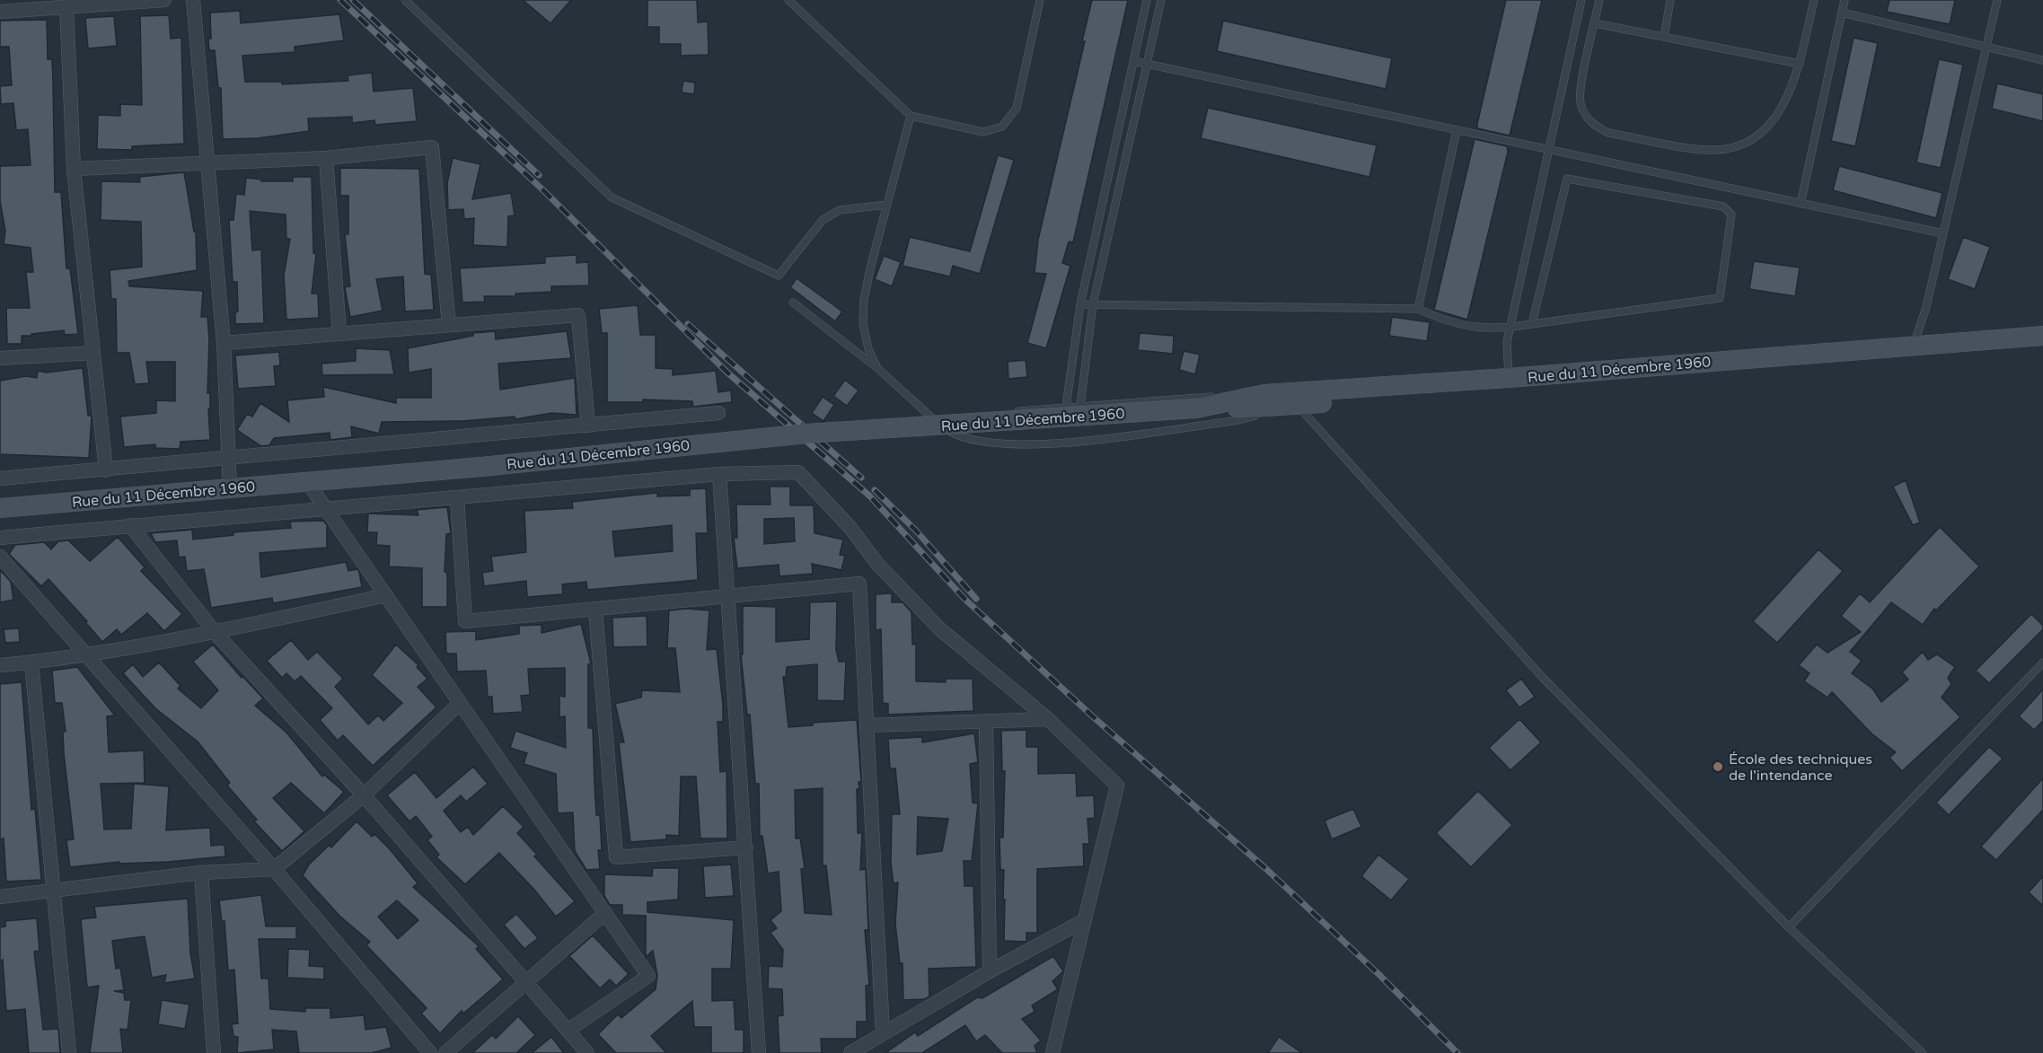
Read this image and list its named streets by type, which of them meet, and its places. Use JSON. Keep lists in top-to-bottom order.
{
  "streets": {
    "main road": ["Rue du 11 Décembre 1960"]
  },
  "places": ["École des techniques de l'intendance"]
}
